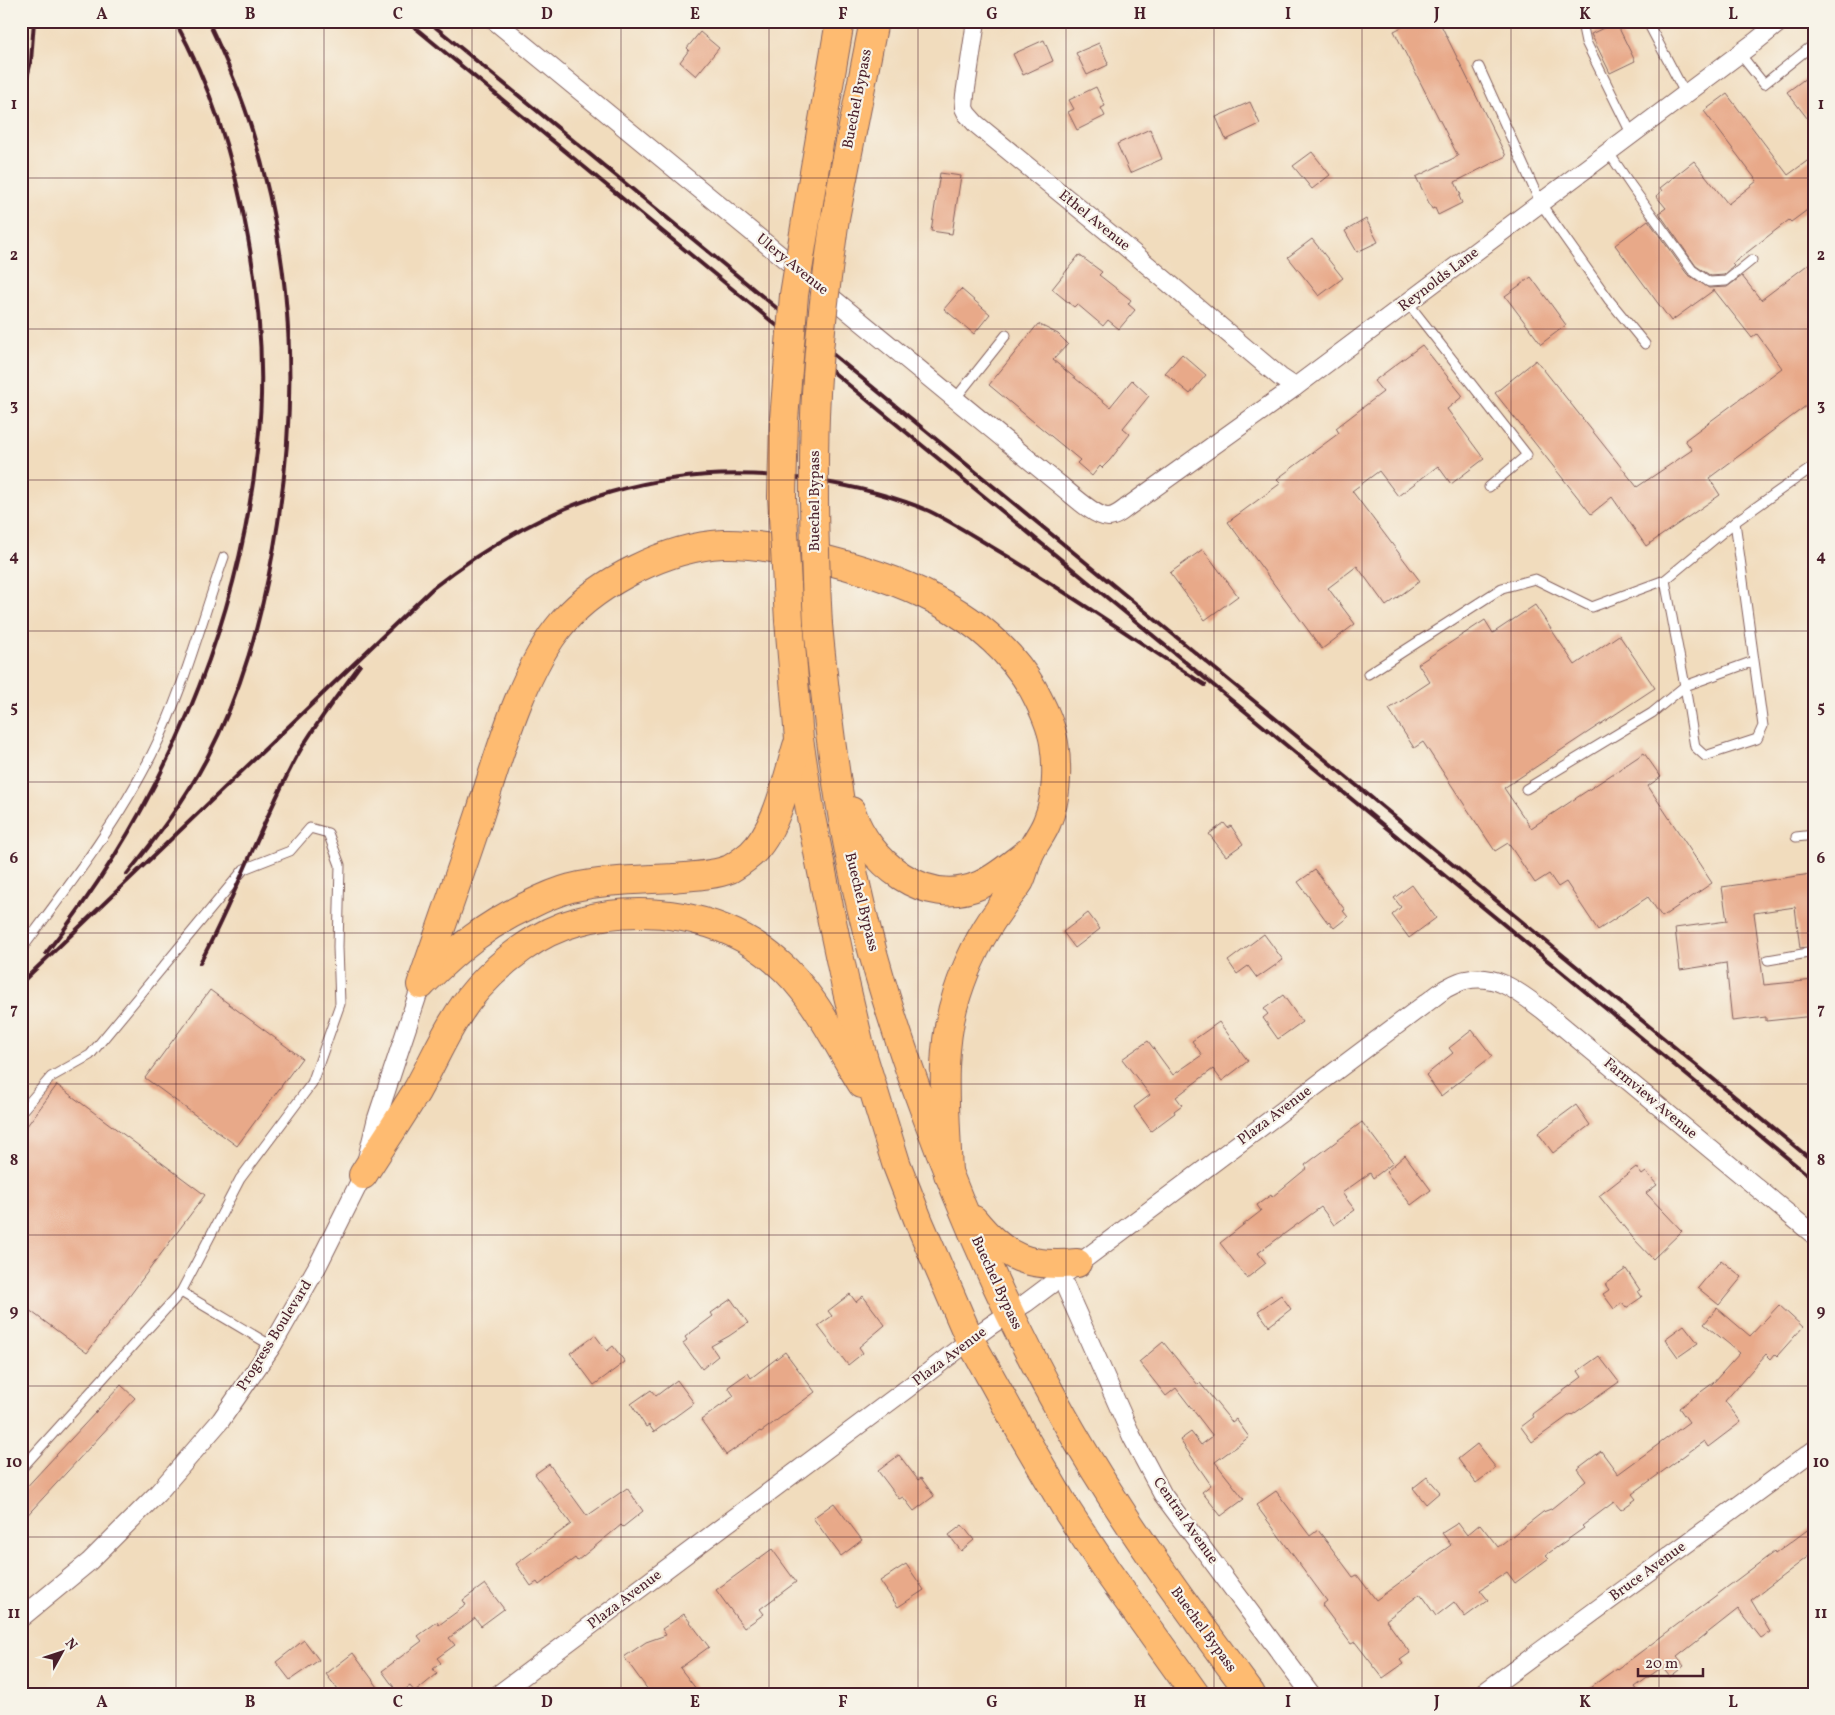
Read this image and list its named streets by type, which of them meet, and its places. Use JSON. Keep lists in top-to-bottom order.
{
  "streets": {
    "main road": ["Buechel Bypass"],
    "street": [
      "Ethel Avenue",
      "Ulery Avenue",
      "Reynolds Lane",
      "Farmview Avenue",
      "Plaza Avenue",
      "Progress Boulevard",
      "Central Avenue",
      "Bruce Avenue"
    ]
  },
  "crossings": [
    ["Buechel Bypass", "Plaza Avenue"],
    ["Ethel Avenue", "Reynolds Lane"],
    ["Ulery Avenue", "Reynolds Lane"],
    ["Farmview Avenue", "Plaza Avenue"],
    ["Plaza Avenue", "Central Avenue"]
  ],
  "scale_bar": "20 m",
  "north": "top right",
  "grid": {
    "columns": [
      "A",
      "B",
      "C",
      "D",
      "E",
      "F",
      "G",
      "H",
      "I",
      "J",
      "K",
      "L"
    ],
    "rows": [
      "1",
      "2",
      "3",
      "4",
      "5",
      "6",
      "7",
      "8",
      "9",
      "10",
      "11"
    ]
  }
}
